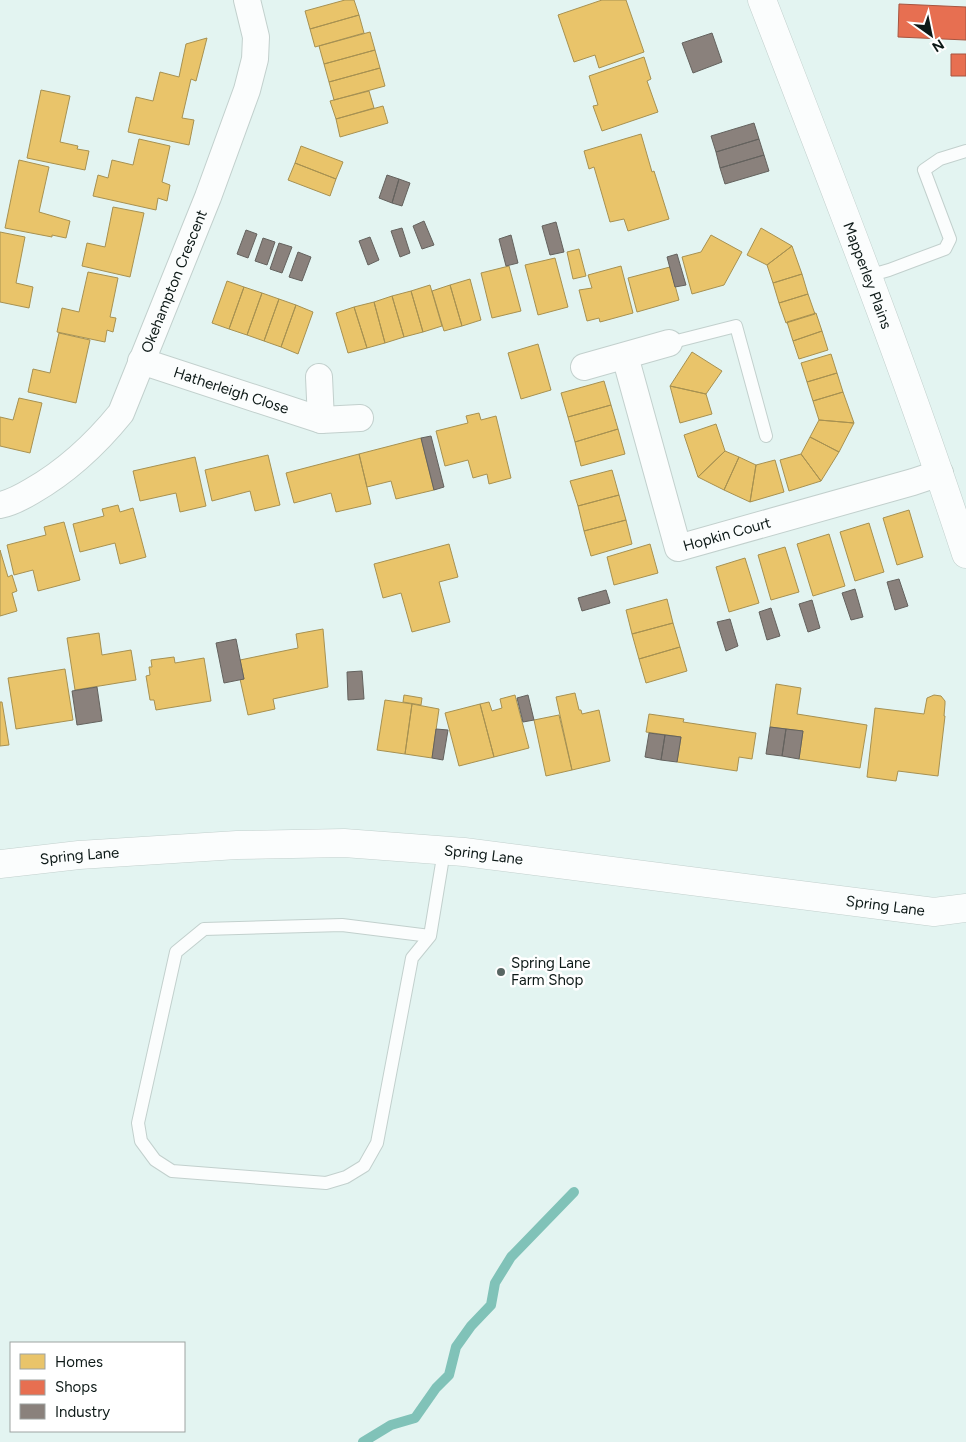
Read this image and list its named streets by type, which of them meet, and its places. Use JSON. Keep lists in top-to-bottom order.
{
  "streets": {
    "street": [
      "Mapperley Plains",
      "Okehampton Crescent",
      "Hatherleigh Close",
      "Hopkin Court",
      "Spring Lane"
    ]
  },
  "crossings": [
    ["Mapperley Plains", "Hopkin Court"],
    ["Okehampton Crescent", "Hatherleigh Close"]
  ],
  "places": ["Spring Lane Farm Shop"],
  "legend": ["Homes", "Shops", "Industry"],
  "north": "bottom right"
}
